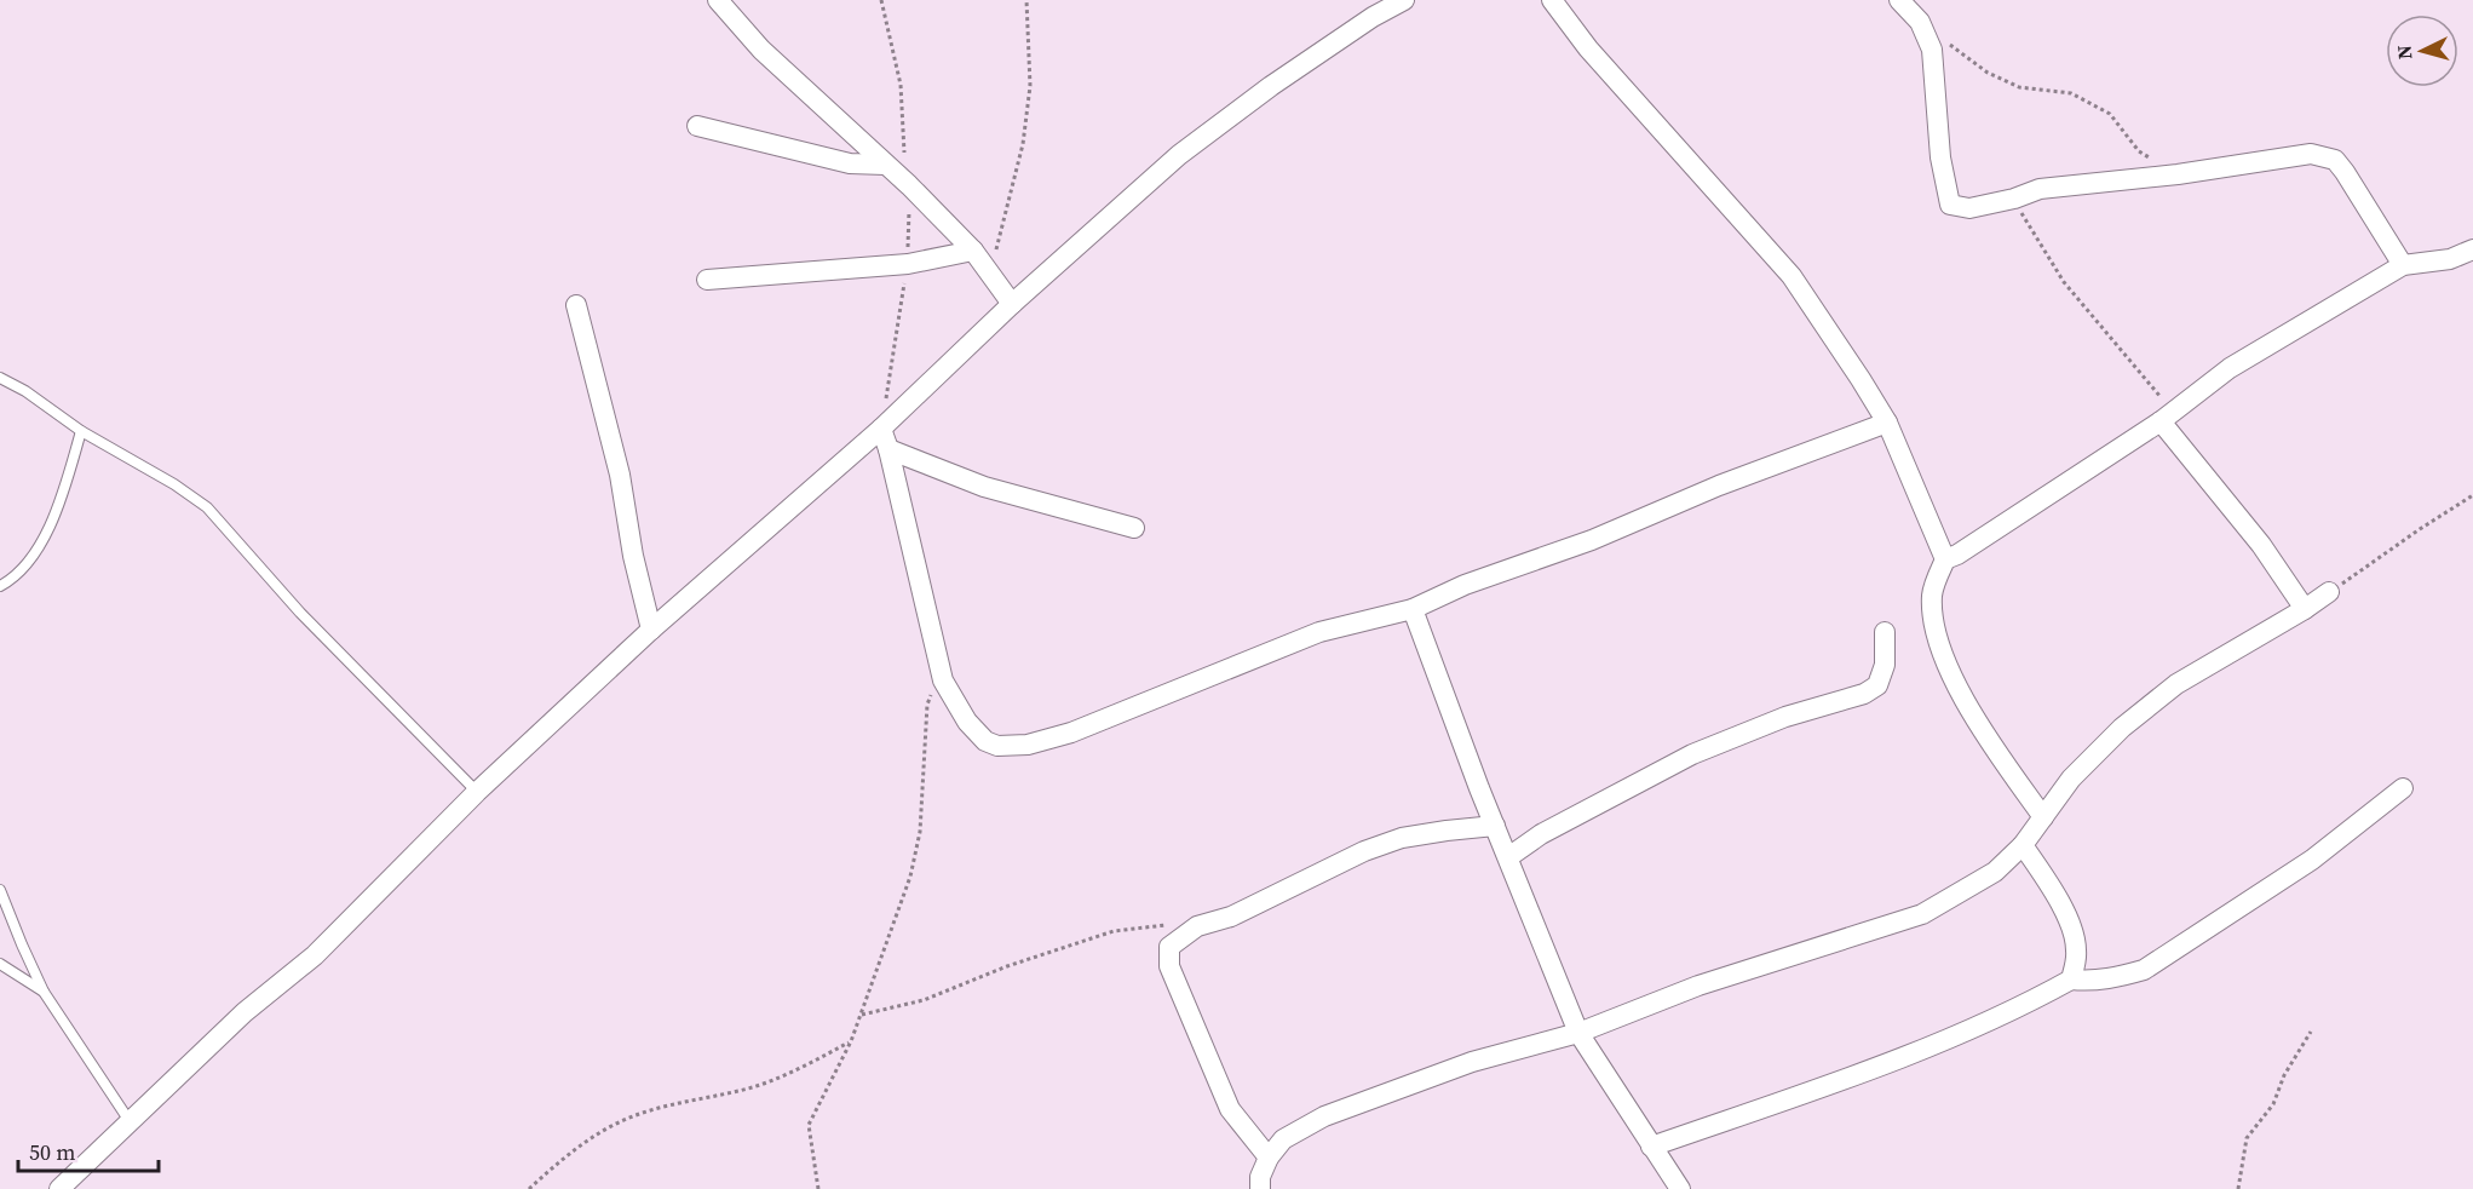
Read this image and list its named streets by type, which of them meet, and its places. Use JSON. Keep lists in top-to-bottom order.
{
  "scale_bar": "50 m",
  "north": "left"
}
